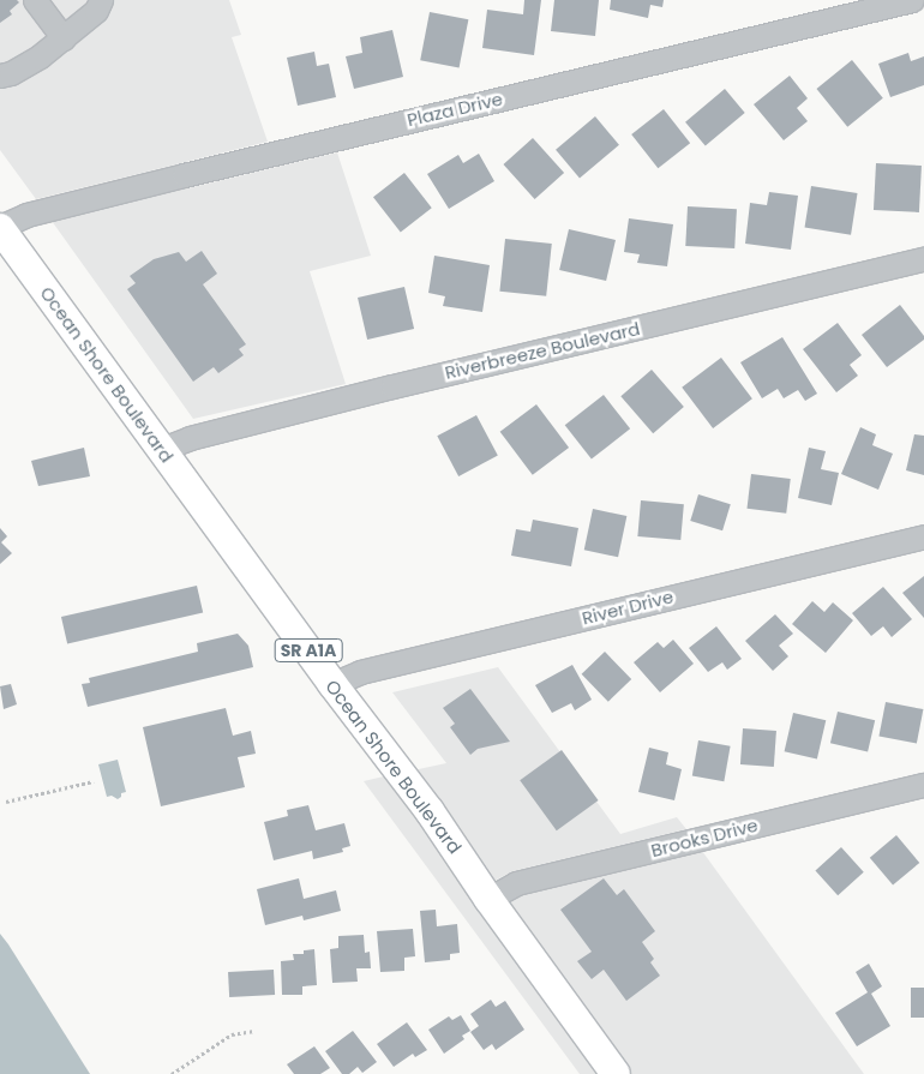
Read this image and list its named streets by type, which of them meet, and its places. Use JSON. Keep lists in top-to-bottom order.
{
  "streets": {
    "main road": ["Ocean Shore Boulevard", "SR A1A"],
    "street": [
      "Plaza Drive",
      "Riverbreeze Boulevard",
      "River Drive",
      "Brooks Drive"
    ]
  },
  "crossings": [
    ["Plaza Drive", "Ocean Shore Boulevard"],
    ["Riverbreeze Boulevard", "Ocean Shore Boulevard"],
    ["Ocean Shore Boulevard", "River Drive"],
    ["Ocean Shore Boulevard", "Brooks Drive"]
  ]
}
